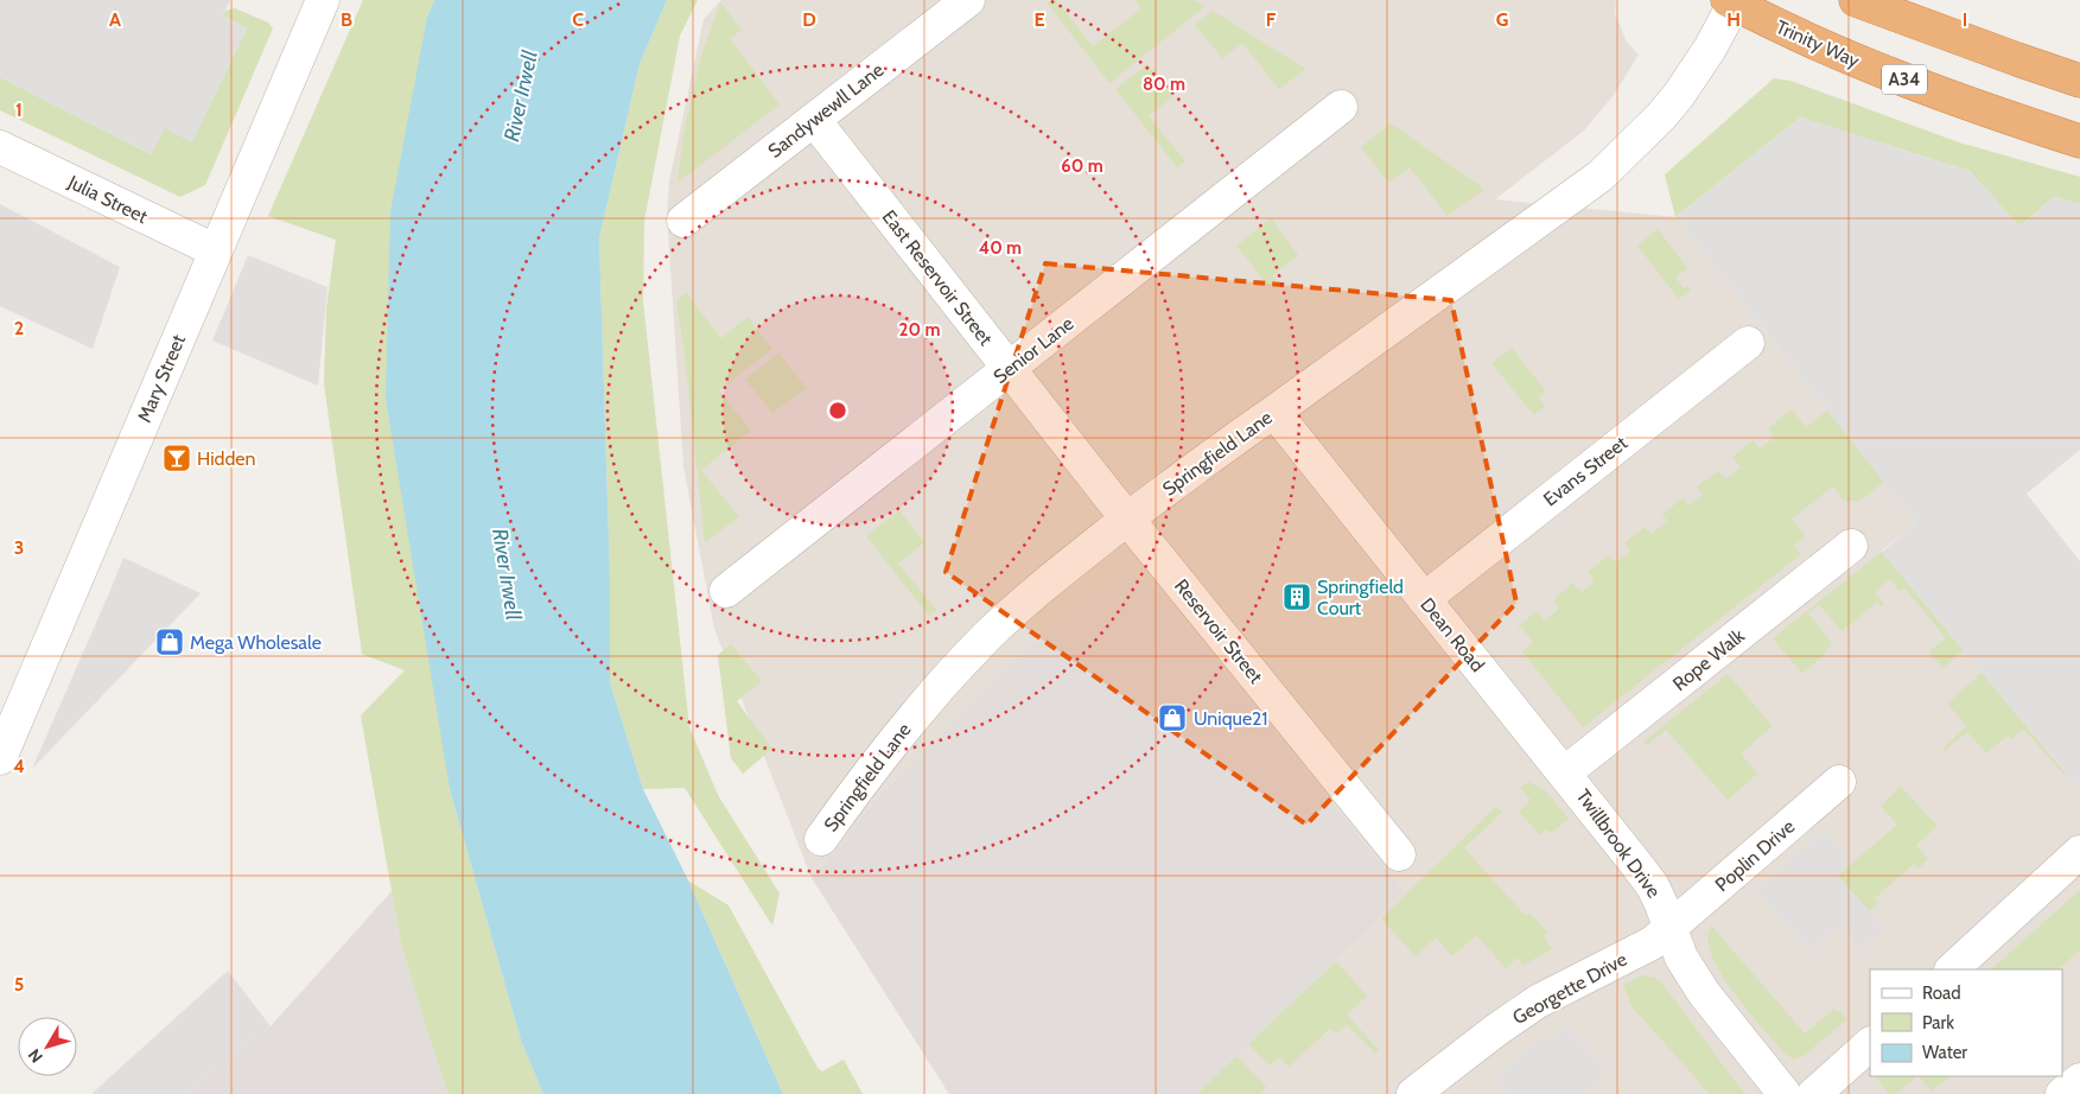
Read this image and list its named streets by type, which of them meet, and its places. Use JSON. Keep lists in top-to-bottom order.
{
  "streets": {
    "highway": ["Trinity Way", "A34"],
    "street": [
      "Sandywewll Lane",
      "Julia Street",
      "East Reservoir Street",
      "Senior Lane",
      "Mary Street",
      "Springfield Lane",
      "Evans Street",
      "Reservoir Street",
      "Dean Road",
      "Rope Walk",
      "Twillbrook Drive",
      "Poplin Drive",
      "Georgette Drive"
    ]
  },
  "crossings": [
    ["Trinity Way", "Springfield Lane"],
    ["Sandywewll Lane", "East Reservoir Street"],
    ["Julia Street", "Mary Street"],
    ["East Reservoir Street", "Senior Lane"],
    ["East Reservoir Street", "Springfield Lane"],
    ["East Reservoir Street", "Reservoir Street"],
    ["Springfield Lane", "Reservoir Street"],
    ["Springfield Lane", "Dean Road"],
    ["Evans Street", "Dean Road"],
    ["Dean Road", "Rope Walk"],
    ["Dean Road", "Twillbrook Drive"],
    ["Rope Walk", "Twillbrook Drive"],
    ["Twillbrook Drive", "Poplin Drive"],
    ["Twillbrook Drive", "Georgette Drive"],
    ["Poplin Drive", "Georgette Drive"]
  ],
  "water": ["River Irwell"],
  "places": {
    "bar": ["Hidden"],
    "building": ["Springfield Court"],
    "shop": ["Mega Wholesale", "Unique21"]
  },
  "legend": ["Road", "Park", "Water"],
  "north": "bottom left",
  "grid": {
    "columns": [
      "A",
      "B",
      "C",
      "D",
      "E",
      "F",
      "G",
      "H",
      "I"
    ],
    "rows": [
      "1",
      "2",
      "3",
      "4",
      "5"
    ]
  },
  "rings": [
    "80 m",
    "60 m",
    "40 m",
    "20 m"
  ]
}
